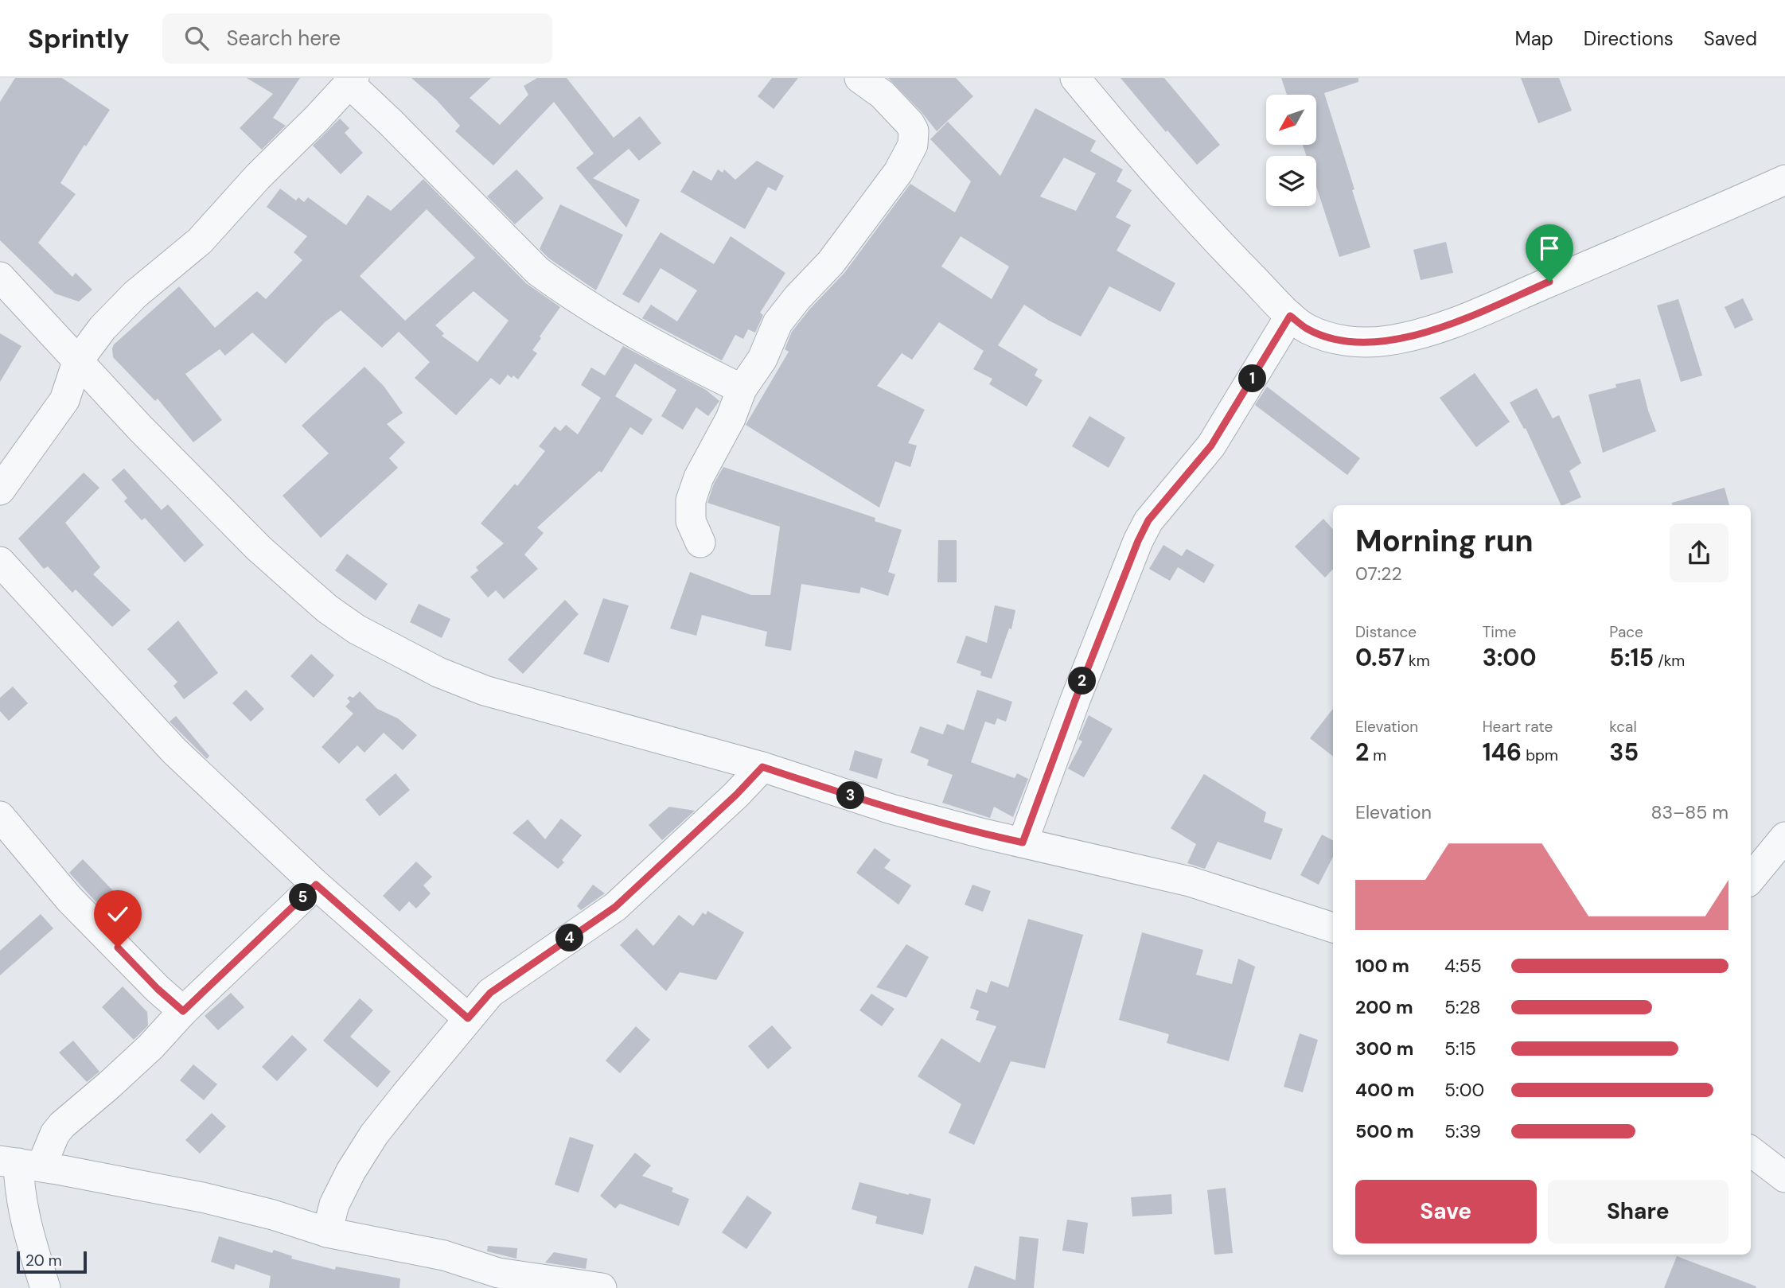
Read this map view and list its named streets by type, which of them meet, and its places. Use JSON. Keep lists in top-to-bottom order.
{
  "scale_bar": "20 m",
  "north": "bottom left",
  "page": {
    "header": "Sprintly",
    "search": "Search here",
    "nav": ["Map", "Directions", "Saved"],
    "pins": [
      "1",
      "2",
      "3",
      "5",
      "4"
    ],
    "heading": ["Morning run", "07:22"],
    "stats": [
      ["Distance", "0.57 km"],
      ["Time", "3:00"],
      ["Pace", "5:15 /km"],
      ["Elevation", "2 m"],
      ["Heart rate", "146 bpm"],
      ["kcal", "35"]
    ],
    "chart": ["Elevation", "83–85 m"],
    "list": [
      {
        "name": "100 m",
        "note": "4:55"
      },
      {
        "name": "200 m",
        "note": "5:28"
      },
      {
        "name": "300 m",
        "note": "5:15"
      },
      {
        "name": "400 m",
        "note": "5:00"
      },
      {
        "name": "500 m",
        "note": "5:39"
      }
    ],
    "buttons": ["Save", "Share"],
    "scale": "20 m"
  }
}
